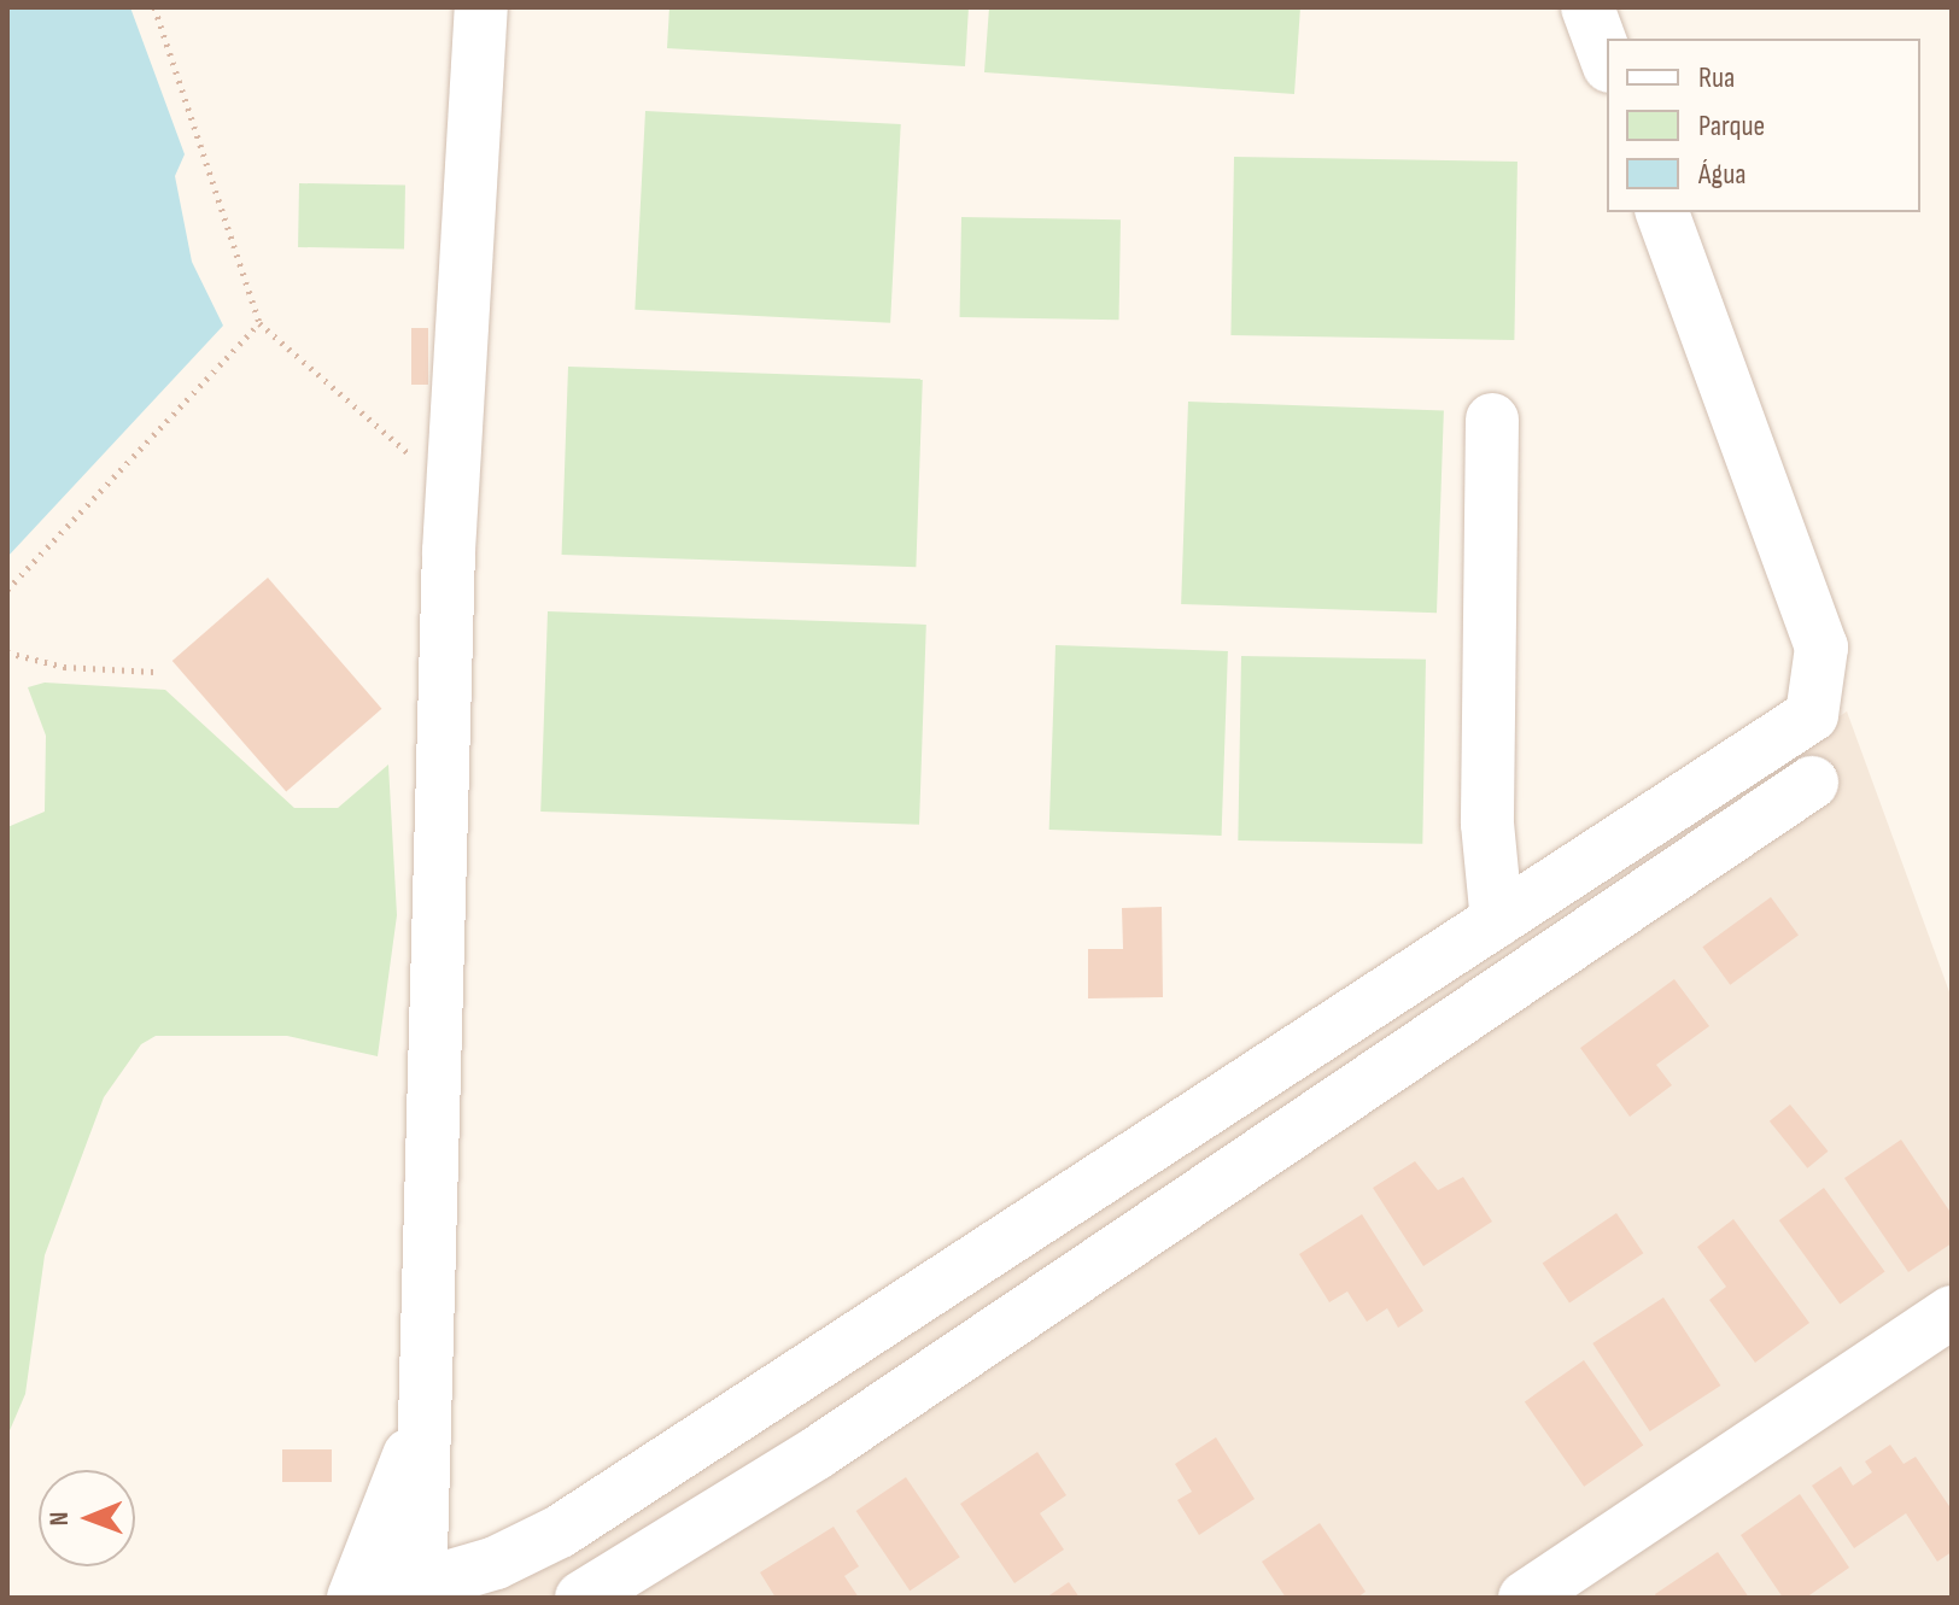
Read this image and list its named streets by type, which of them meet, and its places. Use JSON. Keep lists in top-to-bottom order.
{
  "legend": ["Rua", "Parque", "Água"],
  "north": "left"
}
